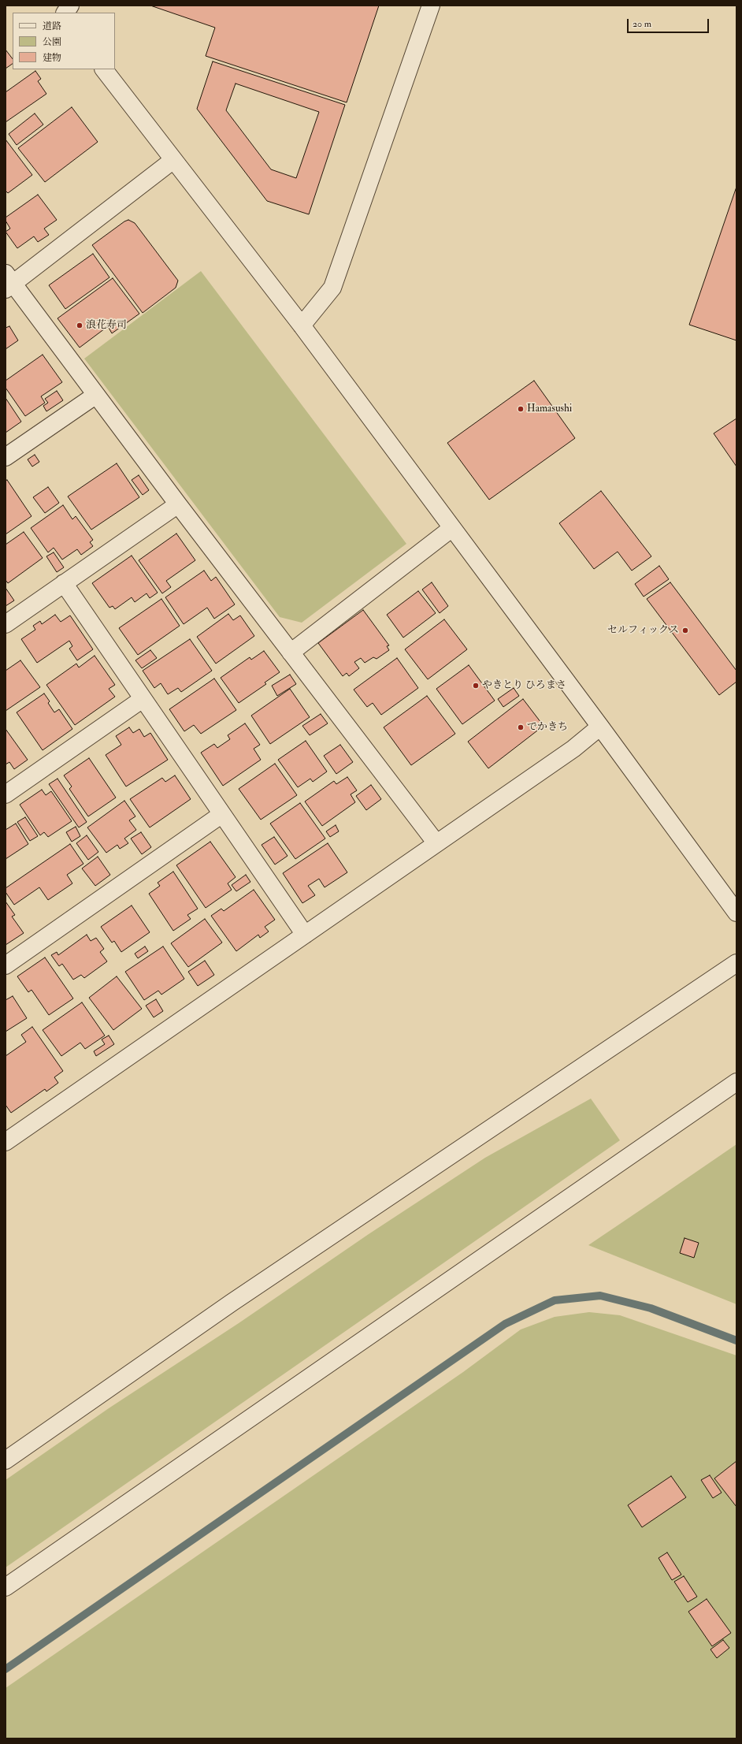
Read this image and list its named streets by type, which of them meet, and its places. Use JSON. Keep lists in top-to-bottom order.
{
  "places": [
    "浪花寿司",
    "Hamasushi",
    "セルフィックス",
    "やきとり ひろまさ",
    "でかきち"
  ],
  "legend": ["道路", "公園", "建物"],
  "scale_bar": "20 m"
}
